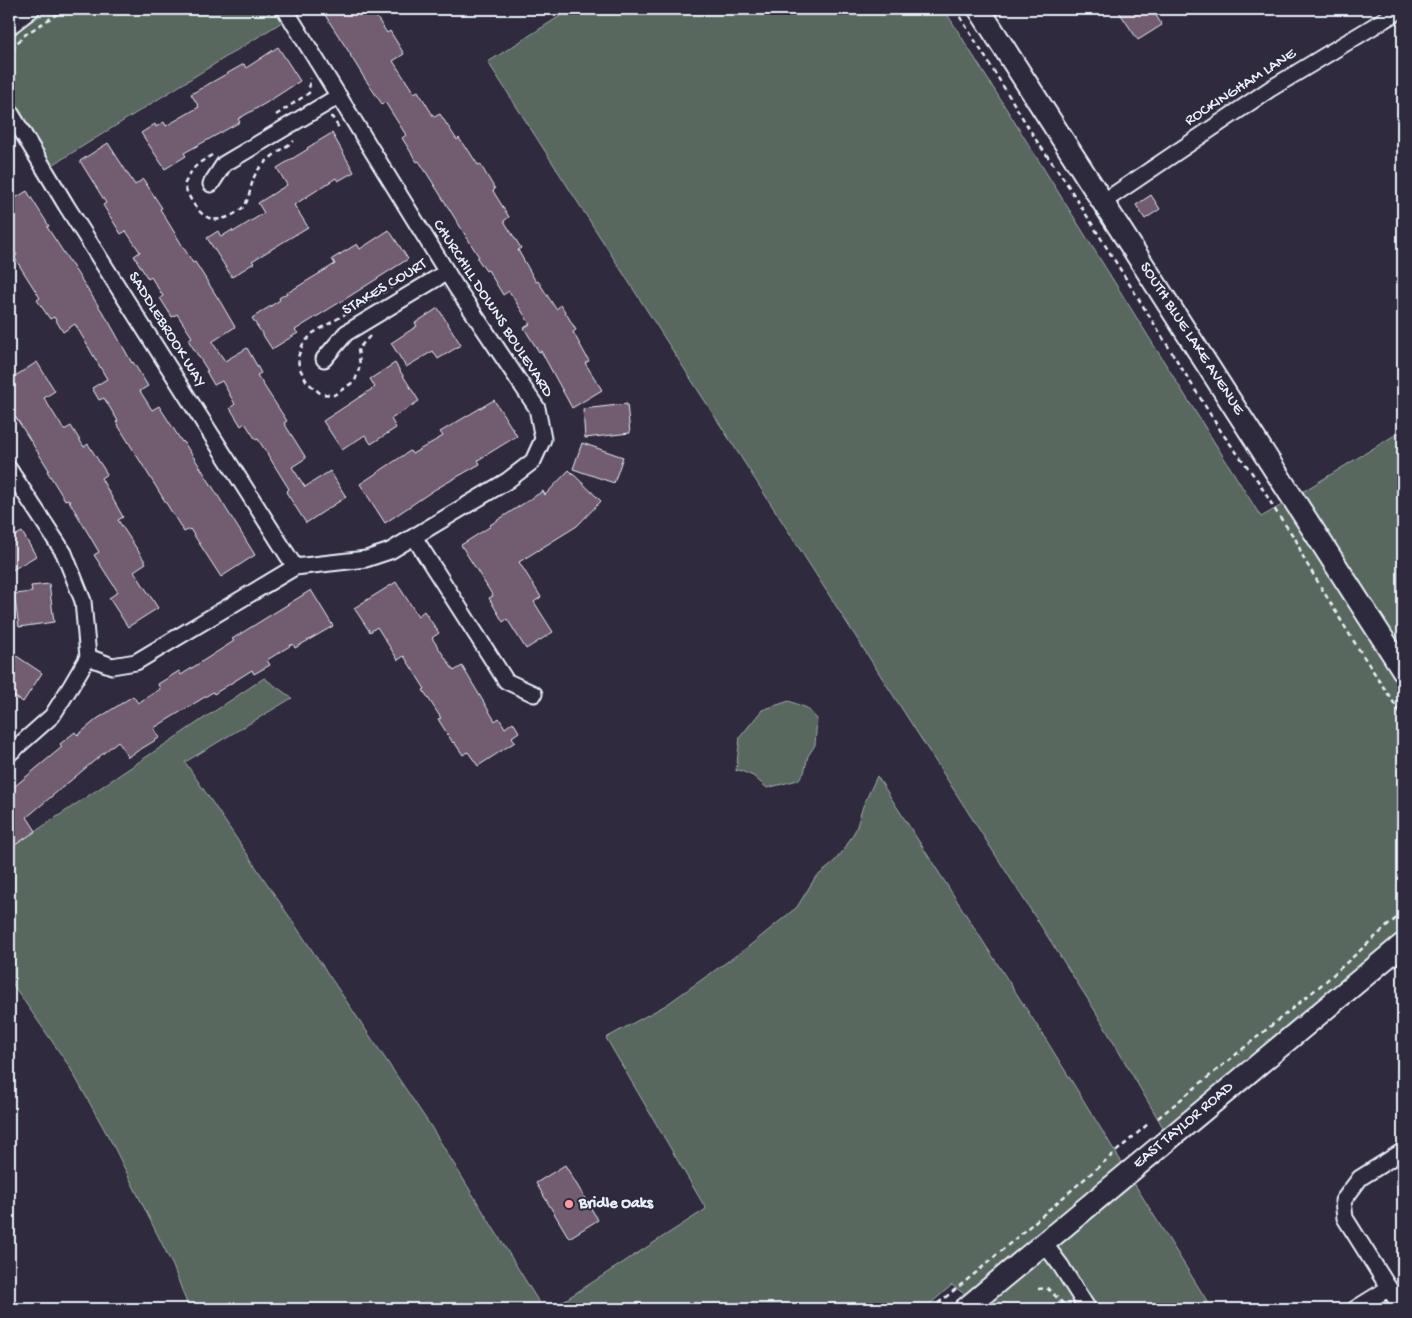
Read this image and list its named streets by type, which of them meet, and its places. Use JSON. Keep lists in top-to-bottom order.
{
  "streets": {
    "main road": ["SOUTH BLUE LAKE AVENUE", "EAST TAYLOR ROAD"],
    "street": [
      "ROCKINGHAM LANE",
      "STAKES COURT",
      "CHURCHILL DOWNS BOULEVARD",
      "SADDLEBROOK WAY"
    ]
  },
  "crossings": [
    ["ROCKINGHAM LANE", "SOUTH BLUE LAKE AVENUE"],
    ["STAKES COURT", "CHURCHILL DOWNS BOULEVARD"],
    ["CHURCHILL DOWNS BOULEVARD", "SADDLEBROOK WAY"]
  ],
  "places": ["Bridle Oaks"]
}
